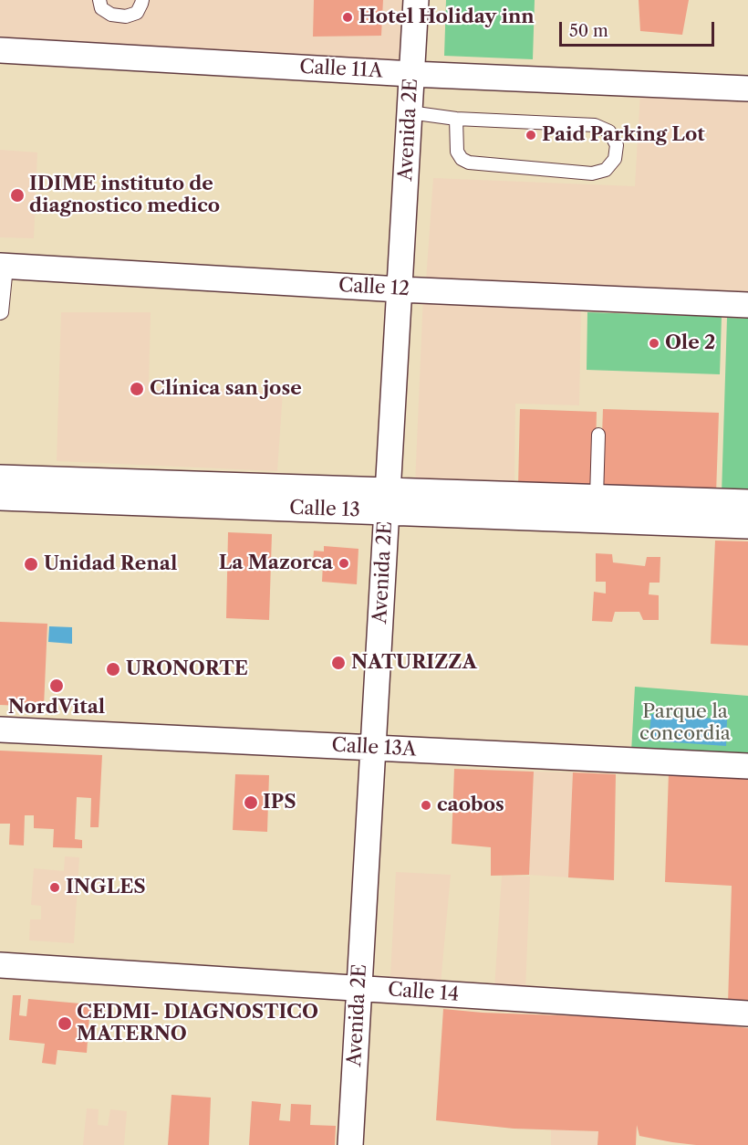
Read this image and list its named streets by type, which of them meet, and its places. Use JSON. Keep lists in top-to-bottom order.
{
  "streets": {
    "street": [
      "Calle 11A",
      "Avenida 2E",
      "Calle 12",
      "Calle 13",
      "Calle 13A",
      "Calle 14"
    ]
  },
  "crossings": [
    ["Calle 11A", "Avenida 2E"],
    ["Avenida 2E", "Calle 12"],
    ["Avenida 2E", "Calle 13"],
    ["Avenida 2E", "Calle 13A"],
    ["Avenida 2E", "Calle 14"]
  ],
  "parks": ["Parque la concordia"],
  "places": [
    "Hotel Holiday inn",
    "Paid Parking Lot",
    "IDIME instituto de diagnostico medico",
    "Ole 2",
    "Clínica san jose",
    "La Mazorca",
    "Unidad Renal",
    "NATURIZZA",
    "URONORTE",
    "NordVital",
    "IPS",
    "caobos",
    "INGLES",
    "CEDMI- DIAGNOSTICO MATERNO"
  ],
  "scale_bar": "50 m"
}
